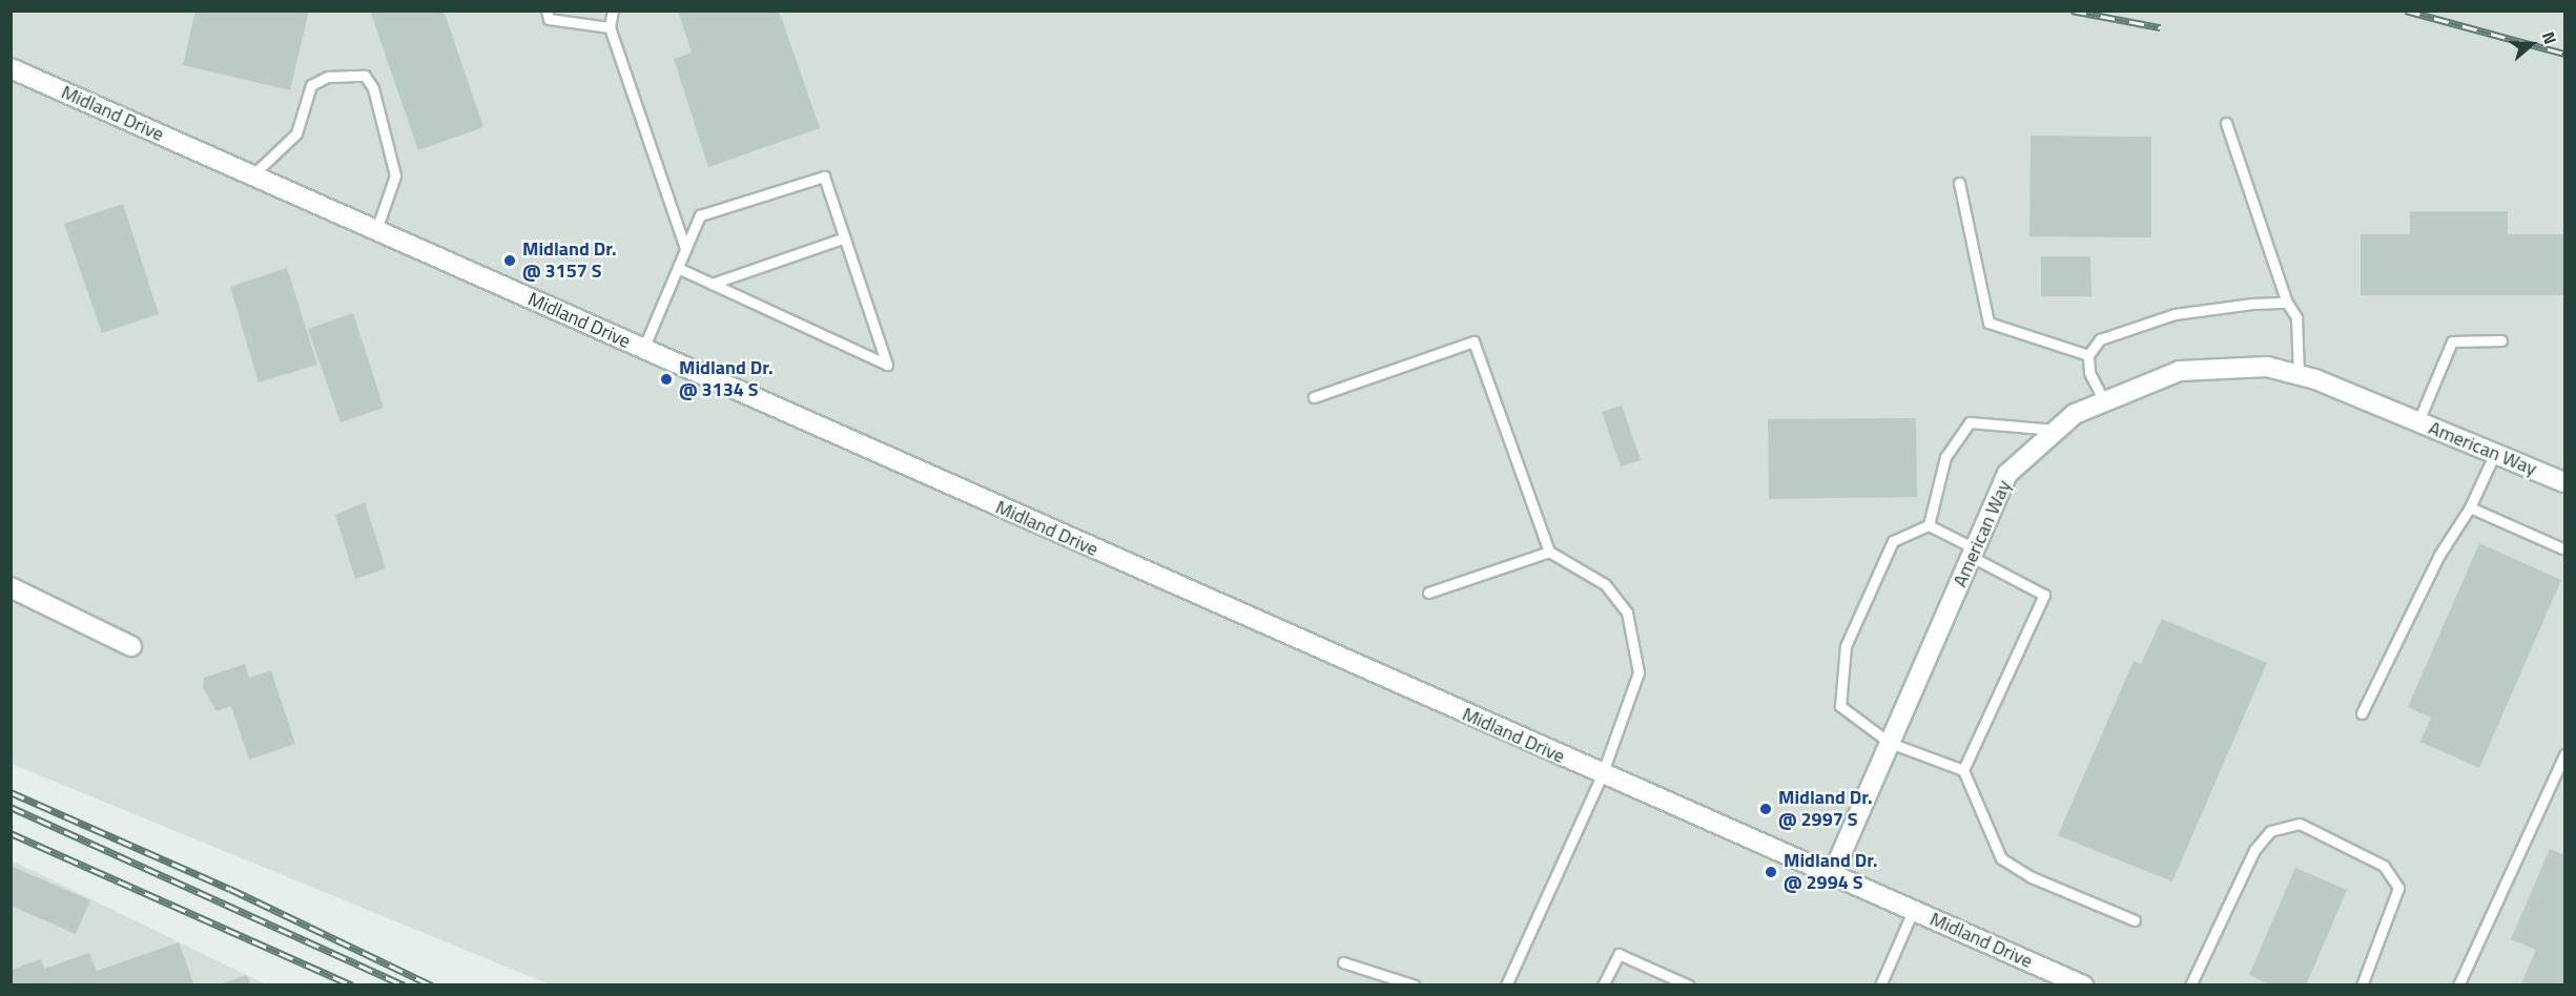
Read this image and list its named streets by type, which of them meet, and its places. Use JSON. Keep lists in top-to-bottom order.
{
  "streets": {
    "street": ["Midland Drive", "American Way"]
  },
  "crossings": [
    ["Midland Drive", "American Way"]
  ],
  "places": [
    "Midland Dr. @ 3157 S",
    "Midland Dr. @ 3134 S",
    "Midland Dr. @ 2997 S",
    "Midland Dr. @ 2994 S"
  ],
  "north": "right"
}
